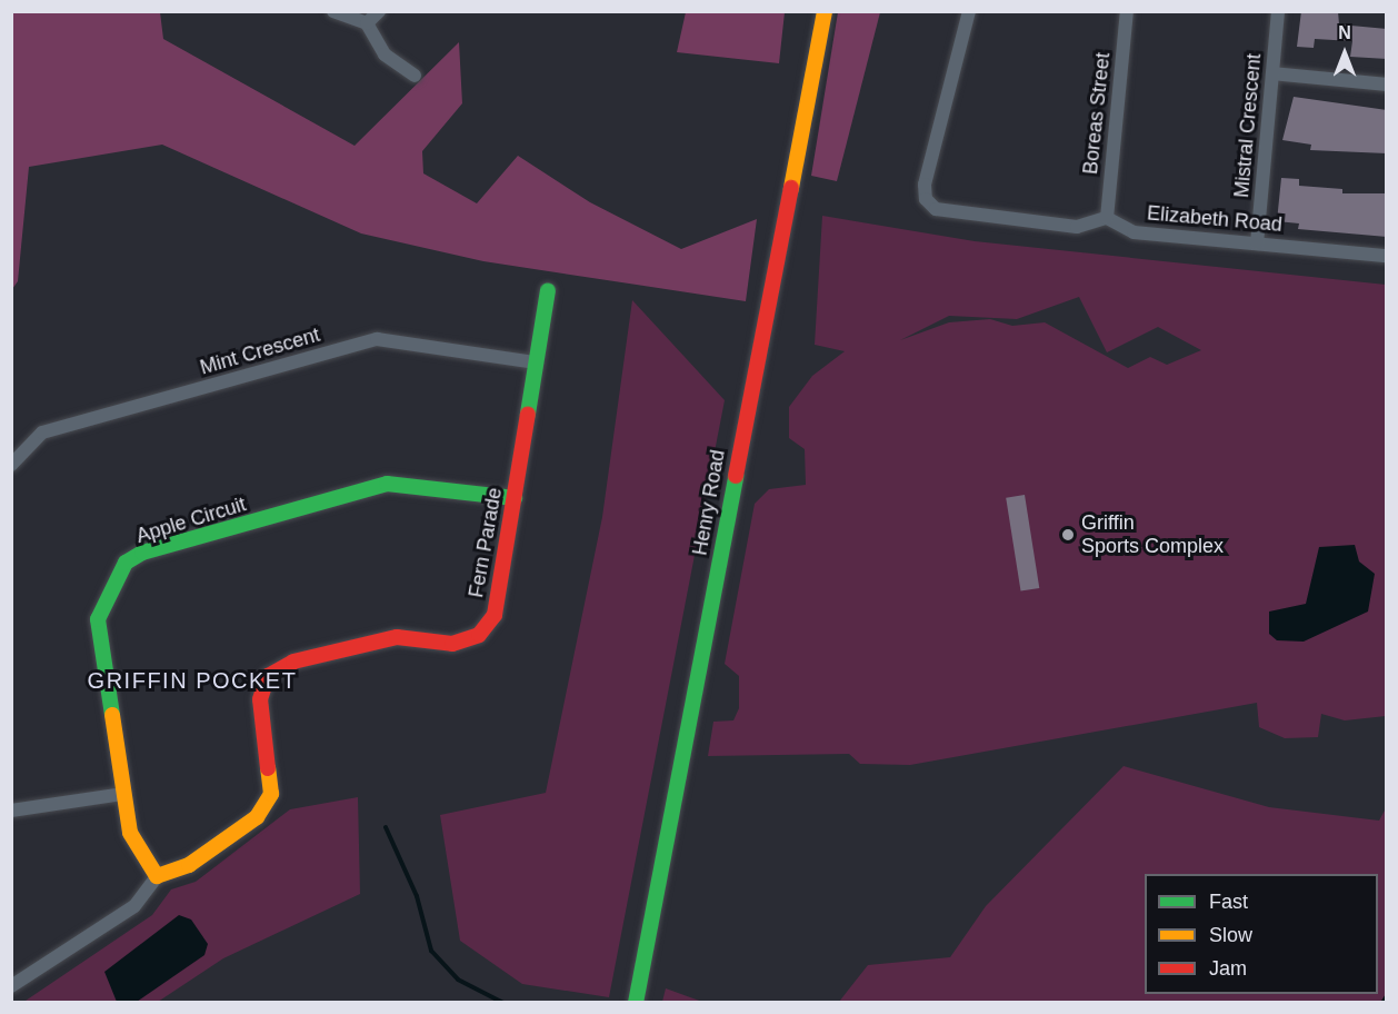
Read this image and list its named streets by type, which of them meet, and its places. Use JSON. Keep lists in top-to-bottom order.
{
  "streets": {
    "street": [
      "Boreas Street",
      "Mistral Crescent",
      "Elizabeth Road",
      "Mint Crescent",
      "Henry Road",
      "Apple Circuit",
      "Fern Parade"
    ]
  },
  "crossings": [
    ["Boreas Street", "Elizabeth Road"],
    ["Mistral Crescent", "Elizabeth Road"],
    ["Mint Crescent", "Fern Parade"],
    ["Apple Circuit", "Fern Parade"]
  ],
  "districts": ["GRIFFIN POCKET"],
  "places": ["Griffin Sports Complex"],
  "legend": ["Fast", "Slow", "Jam"],
  "north": "top"
}
